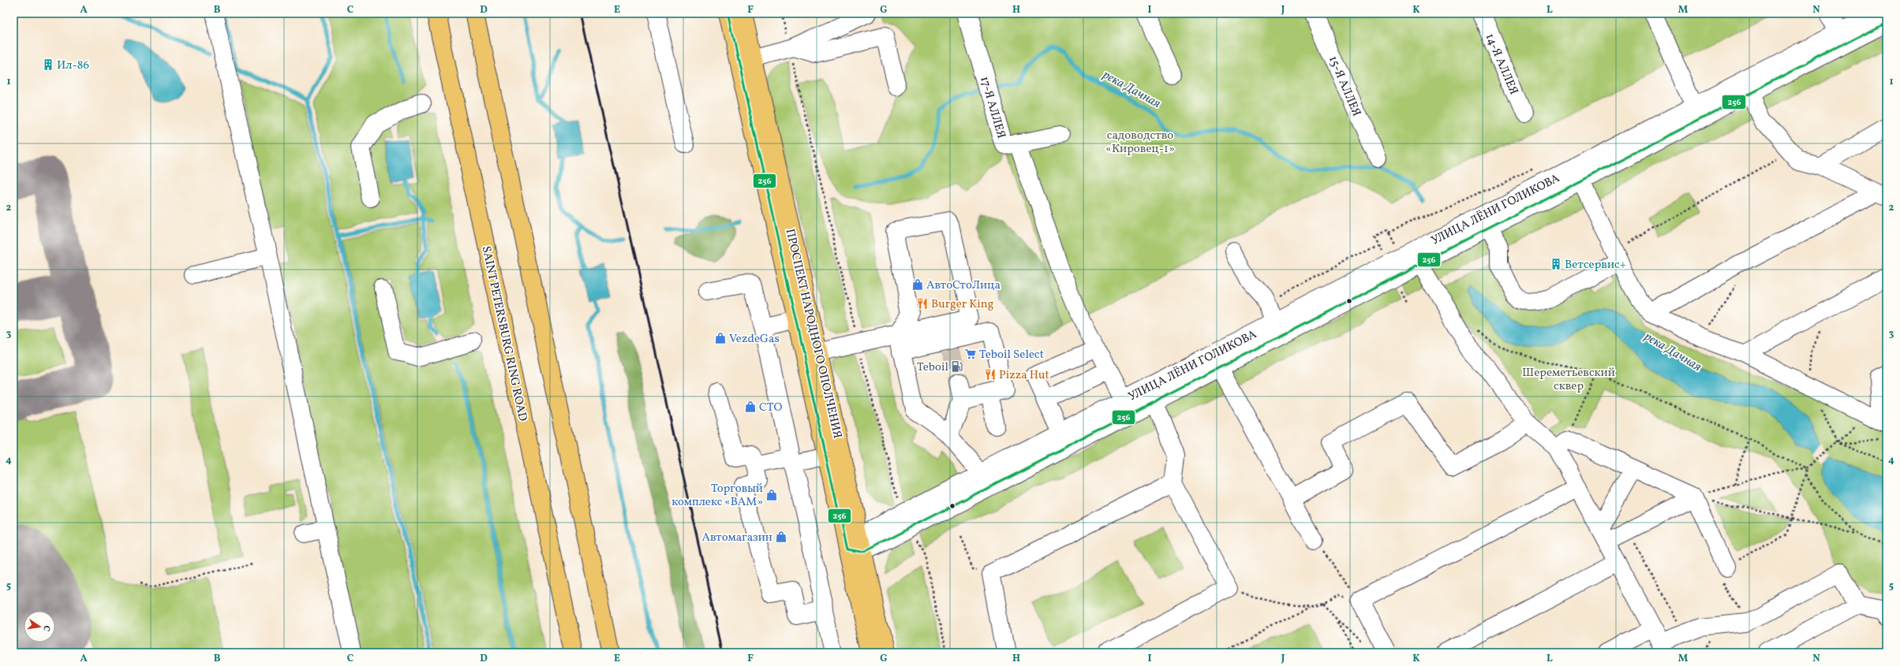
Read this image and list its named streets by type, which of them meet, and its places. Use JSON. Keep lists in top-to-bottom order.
{
  "streets": {
    "main road": ["SAINT PETERSBURG RING ROAD", "ПРОСПЕКТ НАРОДНОГО ОПОЛЧЕНИЯ"],
    "street": [
      "14-Я АЛЛЕЯ",
      "15-Я АЛЛЕЯ",
      "17-Я АЛЛЕЯ",
      "УЛИЦА ЛЁНИ ГОЛИКОВА"
    ]
  },
  "crossings": [
    ["УЛИЦА ЛЁНИ ГОЛИКОВА", "ПРОСПЕКТ НАРОДНОГО ОПОЛЧЕНИЯ"]
  ],
  "water": ["река Дачная"],
  "parks": ["садоводство «Кировец-1»", "Шереметьевский сквер"],
  "places": {
    "building": ["Ил-86", "Ветсервис+"],
    "shop": [
      "АвтоСтоЛица",
      "VezdeGas",
      "СТО",
      "Торговый комплекс «ВАМ»",
      "Автомагазин"
    ],
    "restaurant": ["Burger King", "Pizza Hut"],
    "supermarket": ["Teboil Select"],
    "fuel station": ["Teboil"]
  },
  "lines": ["transit line 256"],
  "north": "right",
  "grid": {
    "columns": [
      "A",
      "B",
      "C",
      "D",
      "E",
      "F",
      "G",
      "H",
      "I",
      "J",
      "K",
      "L",
      "M",
      "N"
    ],
    "rows": [
      "1",
      "2",
      "3",
      "4",
      "5"
    ]
  }
}
